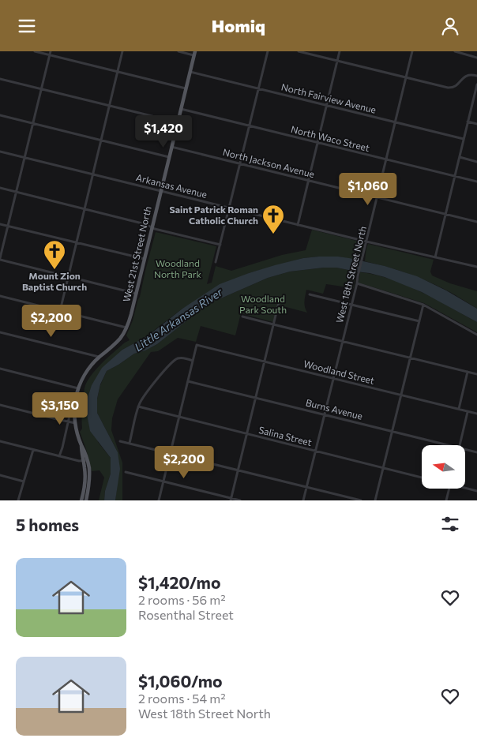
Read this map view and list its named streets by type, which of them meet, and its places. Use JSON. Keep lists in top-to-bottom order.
{
  "streets": {
    "main road": ["West 21st Street North"],
    "street": [
      "North Fairview Avenue",
      "North Waco Street",
      "North Jackson Avenue",
      "Arkansas Avenue",
      "West 18th Street North",
      "Woodland Street",
      "Burns Avenue",
      "Salina Street"
    ]
  },
  "crossings": [
    ["North Fairview Avenue", "West 21st Street North"],
    ["North Fairview Avenue", "West 18th Street North"],
    ["North Waco Street", "West 21st Street North"],
    ["North Waco Street", "West 18th Street North"],
    ["North Jackson Avenue", "West 21st Street North"],
    ["North Jackson Avenue", "West 18th Street North"],
    ["Arkansas Avenue", "West 21st Street North"],
    ["Arkansas Avenue", "West 18th Street North"],
    ["West 18th Street North", "Woodland Street"],
    ["West 18th Street North", "Burns Avenue"],
    ["West 18th Street North", "Salina Street"]
  ],
  "water": ["Little Arkansas River"],
  "parks": ["Woodland North Park", "Woodland Park South"],
  "places": {
    "church": ["Saint Patrick Roman Catholic Church", "Mount Zion Baptist Church"]
  },
  "north": "left",
  "page": {
    "header": "Homiq",
    "price": [
      "$1,420",
      "$1,060",
      "$2,200",
      "$3,150",
      "$2,200"
    ],
    "heading": "5 homes",
    "list": [
      {
        "name": "$1,420/mo",
        "note": "2 rooms · 56 m² · Rosenthal Street"
      },
      {
        "name": "$1,060/mo",
        "note": "2 rooms · 54 m² · West 18th Street North"
      }
    ]
  }
}
